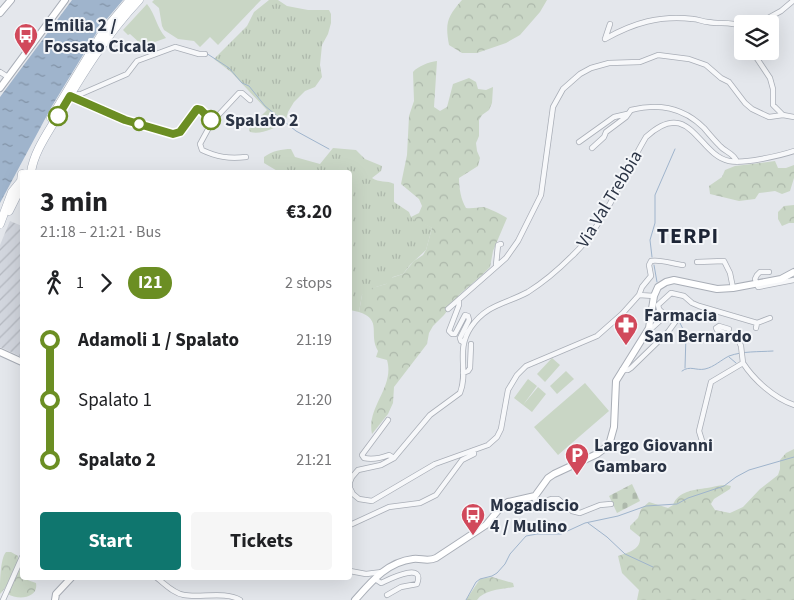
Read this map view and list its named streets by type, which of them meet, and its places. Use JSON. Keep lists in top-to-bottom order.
{
  "streets": {
    "street": ["Via Val Trebbia"]
  },
  "districts": ["TERPI"],
  "places": {
    "bus stop": ["Emilia 2 / Fossato Cicala", "Mogadiscio 4 / Mulino"],
    "other": ["Spalato 2"],
    "pharmacy": ["Farmacia San Bernardo"],
    "parking": ["Largo Giovanni Gambaro"]
  },
  "lines": ["bus line I21"],
  "page": {
    "heading": ["3 min", "21:18 – 21:21 · Bus", "€3.20"],
    "legs": ["1", "I21", "2 stops"],
    "list": [
      {
        "name": "Adamoli 1 / Spalato",
        "value": "21:19"
      },
      {
        "name": "Spalato 1",
        "value": "21:20"
      },
      {
        "name": "Spalato 2",
        "value": "21:21"
      }
    ],
    "buttons": ["Start", "Tickets"]
  }
}
